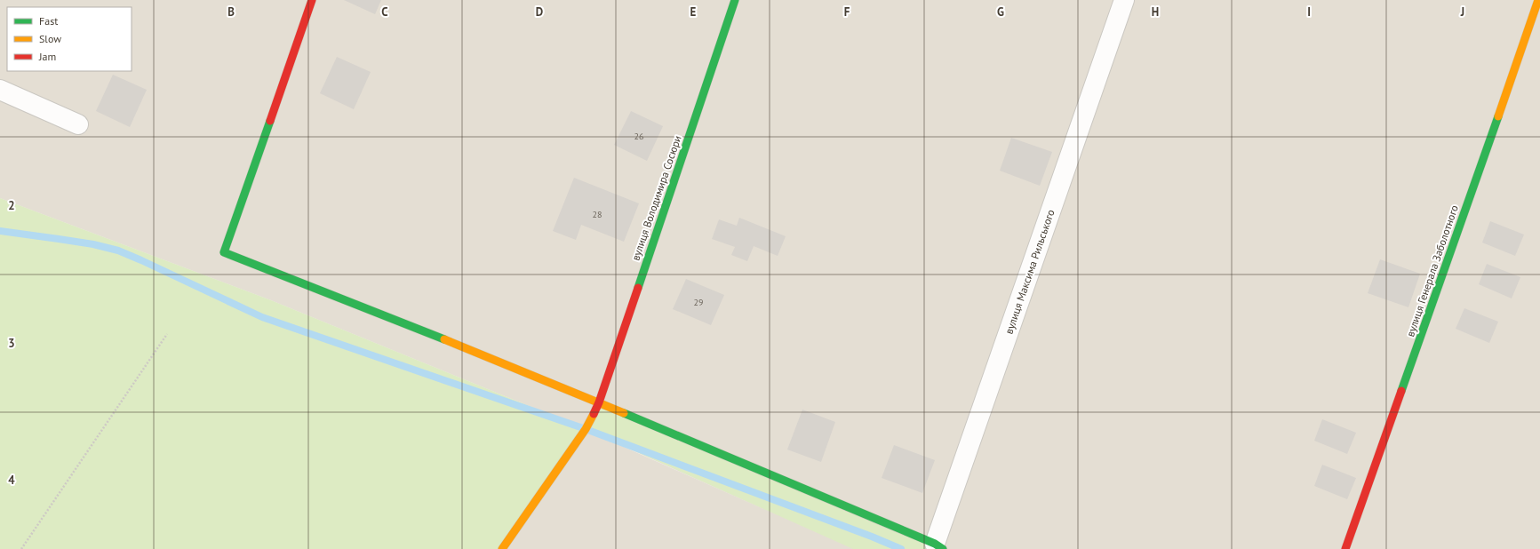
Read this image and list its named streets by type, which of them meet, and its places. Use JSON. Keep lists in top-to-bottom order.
{
  "streets": {
    "street": ["вулиця Володимира Сосюри", "вулиця Генерала Заболотного", "вулиця Максима Рильського"]
  },
  "house_numbers": ["26", "28", "29"],
  "legend": ["Fast", "Slow", "Jam"],
  "grid": {
    "columns": [
      "B",
      "C",
      "D",
      "E",
      "F",
      "G",
      "H",
      "I",
      "J"
    ],
    "rows": ["2", "3", "4"]
  }
}
